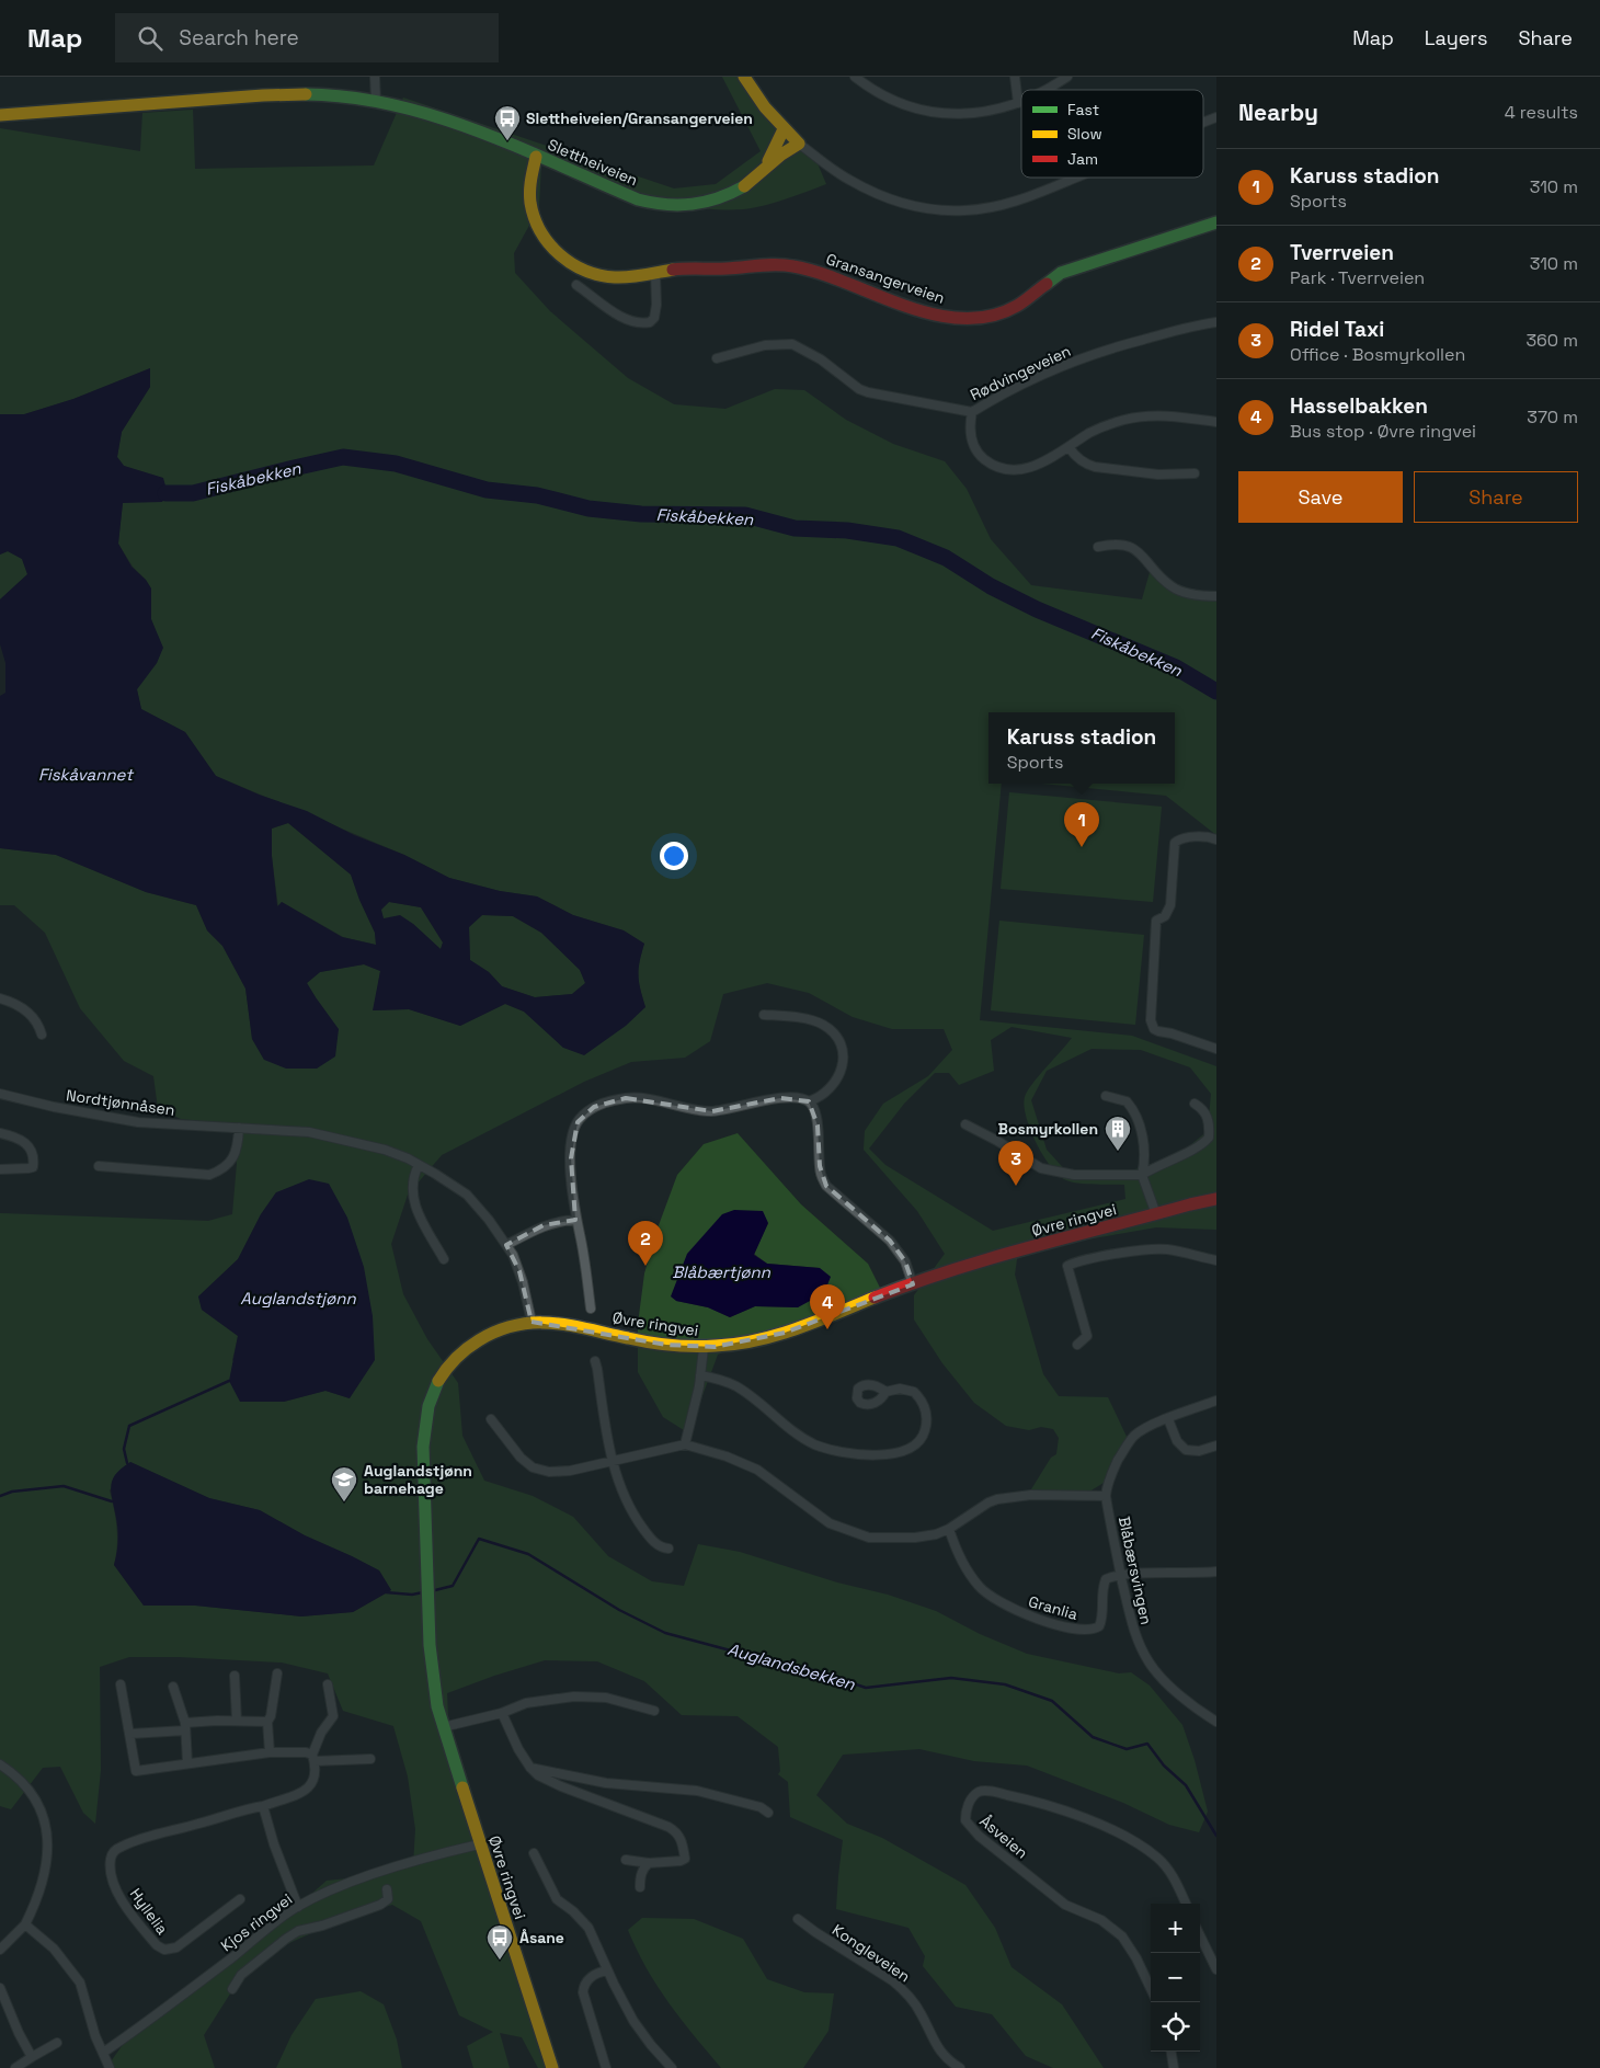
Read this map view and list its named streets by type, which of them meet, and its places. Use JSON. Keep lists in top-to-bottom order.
{
  "streets": {
    "street": [
      "Slettheiveien",
      "Gransangerveien",
      "Rødvingeveien",
      "Nordtjønnåsen",
      "Øvre ringvei",
      "Blåbærsvingen",
      "Granlia",
      "Åsveien",
      "Hyllelia",
      "Kjos ringvei",
      "Kongleveien"
    ]
  },
  "crossings": [
    ["Slettheiveien", "Gransangerveien"],
    ["Nordtjønnåsen", "Øvre ringvei"],
    ["Øvre ringvei", "Kjos ringvei"],
    ["Blåbærsvingen", "Granlia"]
  ],
  "water": [
    "Fiskåbekken",
    "Fiskåvannet",
    "Blåbærtjønn",
    "Auglandstjønn",
    "Auglandsbekken"
  ],
  "places": {
    "bus stop": ["Slettheiveien/Gransangerveien", "Åsane"],
    "building": ["Bosmyrkollen"],
    "school or university": ["Auglandstjønn barnehage"]
  },
  "legend": ["Fast", "Slow", "Jam"],
  "page": {
    "header": "Map",
    "search": "Search here",
    "nav": ["Map", "Layers", "Share"],
    "heading": ["Nearby", "4 results"],
    "list": [
      {
        "mark": "1",
        "name": "Karuss stadion",
        "note": "Sports",
        "value": "310 m"
      },
      {
        "mark": "2",
        "name": "Tverrveien",
        "note": "Park · Tverrveien",
        "value": "310 m"
      },
      {
        "mark": "3",
        "name": "Ridel Taxi",
        "note": "Office · Bosmyrkollen",
        "value": "360 m"
      },
      {
        "mark": "4",
        "name": "Hasselbakken",
        "note": "Bus stop · Øvre ringvei",
        "value": "370 m"
      }
    ],
    "buttons": ["Save", "Share"],
    "popup": ["Karuss stadion", "Sports"],
    "pins": [
      "1",
      "3",
      "2",
      "4"
    ],
    "map_buttons": ["+", "−"]
  }
}
